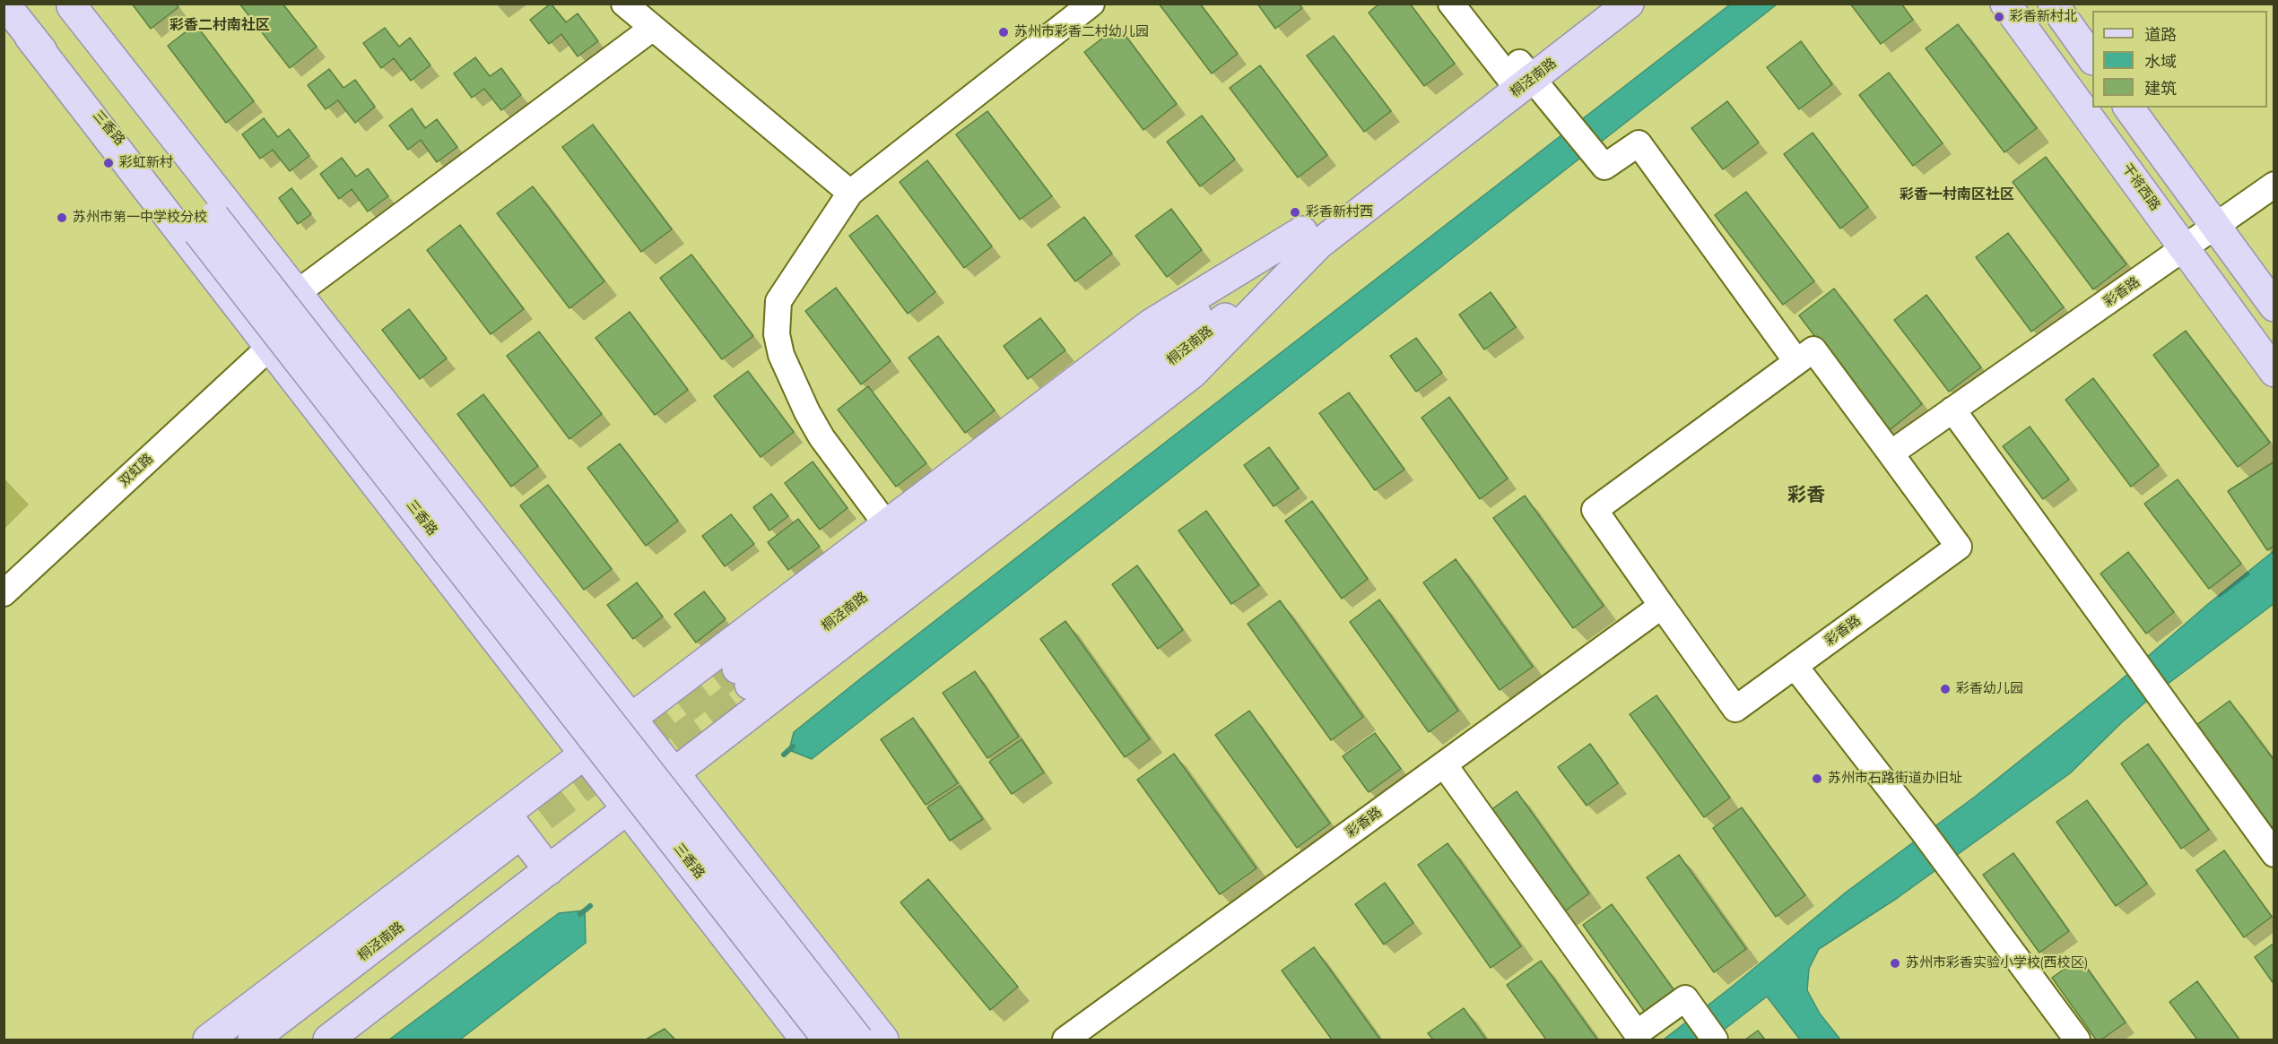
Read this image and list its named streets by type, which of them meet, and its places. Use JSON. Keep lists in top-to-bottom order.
{
  "streets": {
    "main road": ["桐泾南路", "三香路", "干将西路"],
    "street": ["彩香路", "双虹路"]
  },
  "crossings": [
    ["干将西路", "彩香路"]
  ],
  "districts": ["彩香二村南社区", "彩香一村南区社区", "彩香"],
  "places": [
    "彩香新村北",
    "苏州市彩香二村幼儿园",
    "彩虹新村",
    "彩香新村西",
    "苏州市第一中学校分校",
    "彩香幼儿园",
    "苏州市石路街道办旧址",
    "苏州市彩香实验小学校(西校区)"
  ],
  "legend": ["道路", "水域", "建筑"]
}
